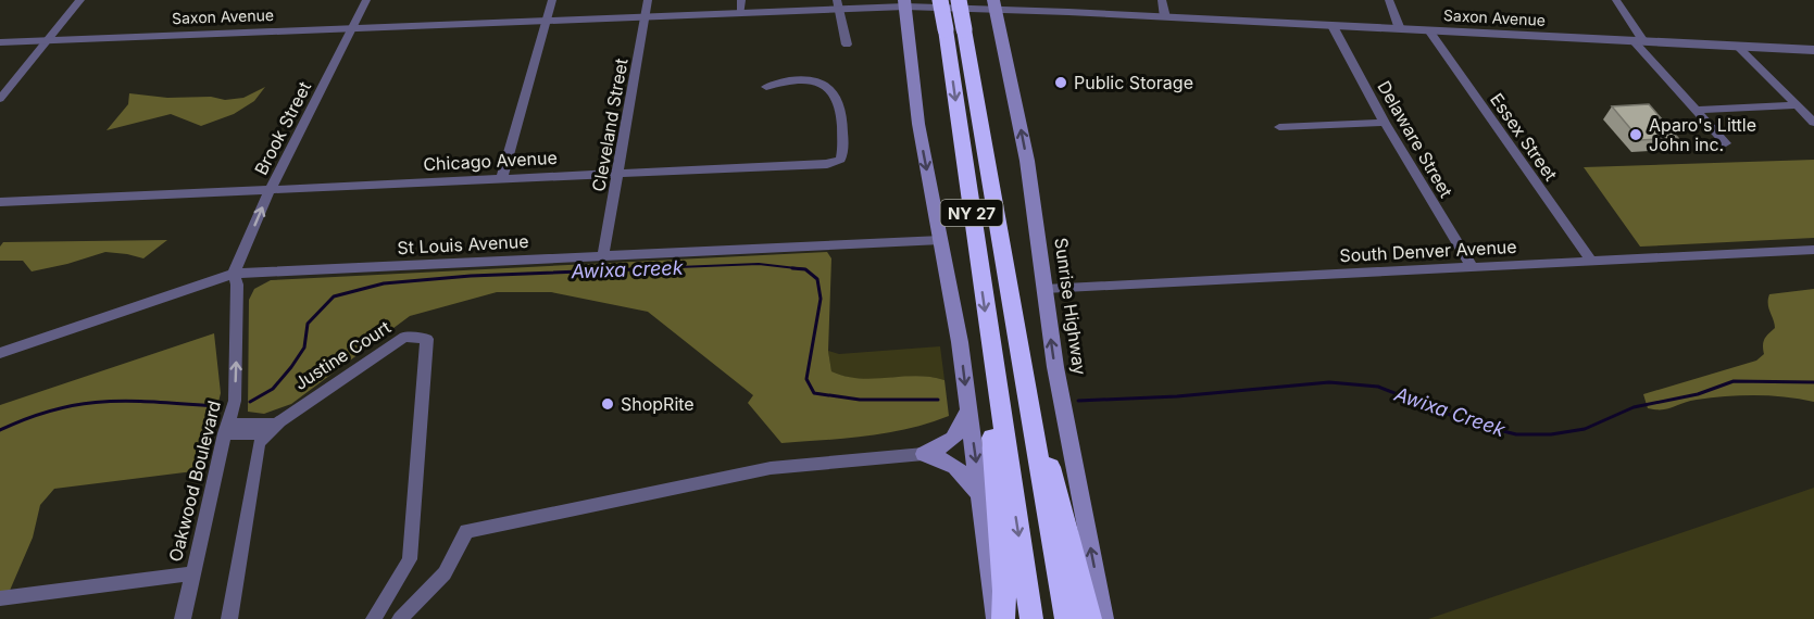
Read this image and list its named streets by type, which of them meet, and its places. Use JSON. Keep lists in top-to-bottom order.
{
  "streets": {
    "highway": ["NY 27"],
    "main road": ["Sunrise Highway"],
    "street": [
      "Saxon Avenue",
      "Cleveland Street",
      "Brook Street",
      "Essex Street",
      "Delaware Street",
      "Chicago Avenue",
      "St Louis Avenue",
      "South Denver Avenue",
      "Justine Court",
      "Oakwood Boulevard"
    ]
  },
  "crossings": [
    ["Saxon Avenue", "Cleveland Street"],
    ["Saxon Avenue", "Brook Street"],
    ["Saxon Avenue", "Essex Street"],
    ["Saxon Avenue", "Delaware Street"],
    ["Saxon Avenue", "Sunrise Highway"],
    ["Cleveland Street", "Chicago Avenue"],
    ["Cleveland Street", "St Louis Avenue"],
    ["Brook Street", "Chicago Avenue"],
    ["Brook Street", "St Louis Avenue"],
    ["Brook Street", "Oakwood Boulevard"],
    ["Essex Street", "South Denver Avenue"],
    ["Delaware Street", "South Denver Avenue"],
    ["St Louis Avenue", "Oakwood Boulevard"],
    ["South Denver Avenue", "Sunrise Highway"]
  ],
  "one_way": ["Oakwood Boulevard"],
  "water": ["Awixa creek", "Awixa Creek"],
  "places": ["Public Storage", "Aparo's Little John inc.", "ShopRite"]
}
